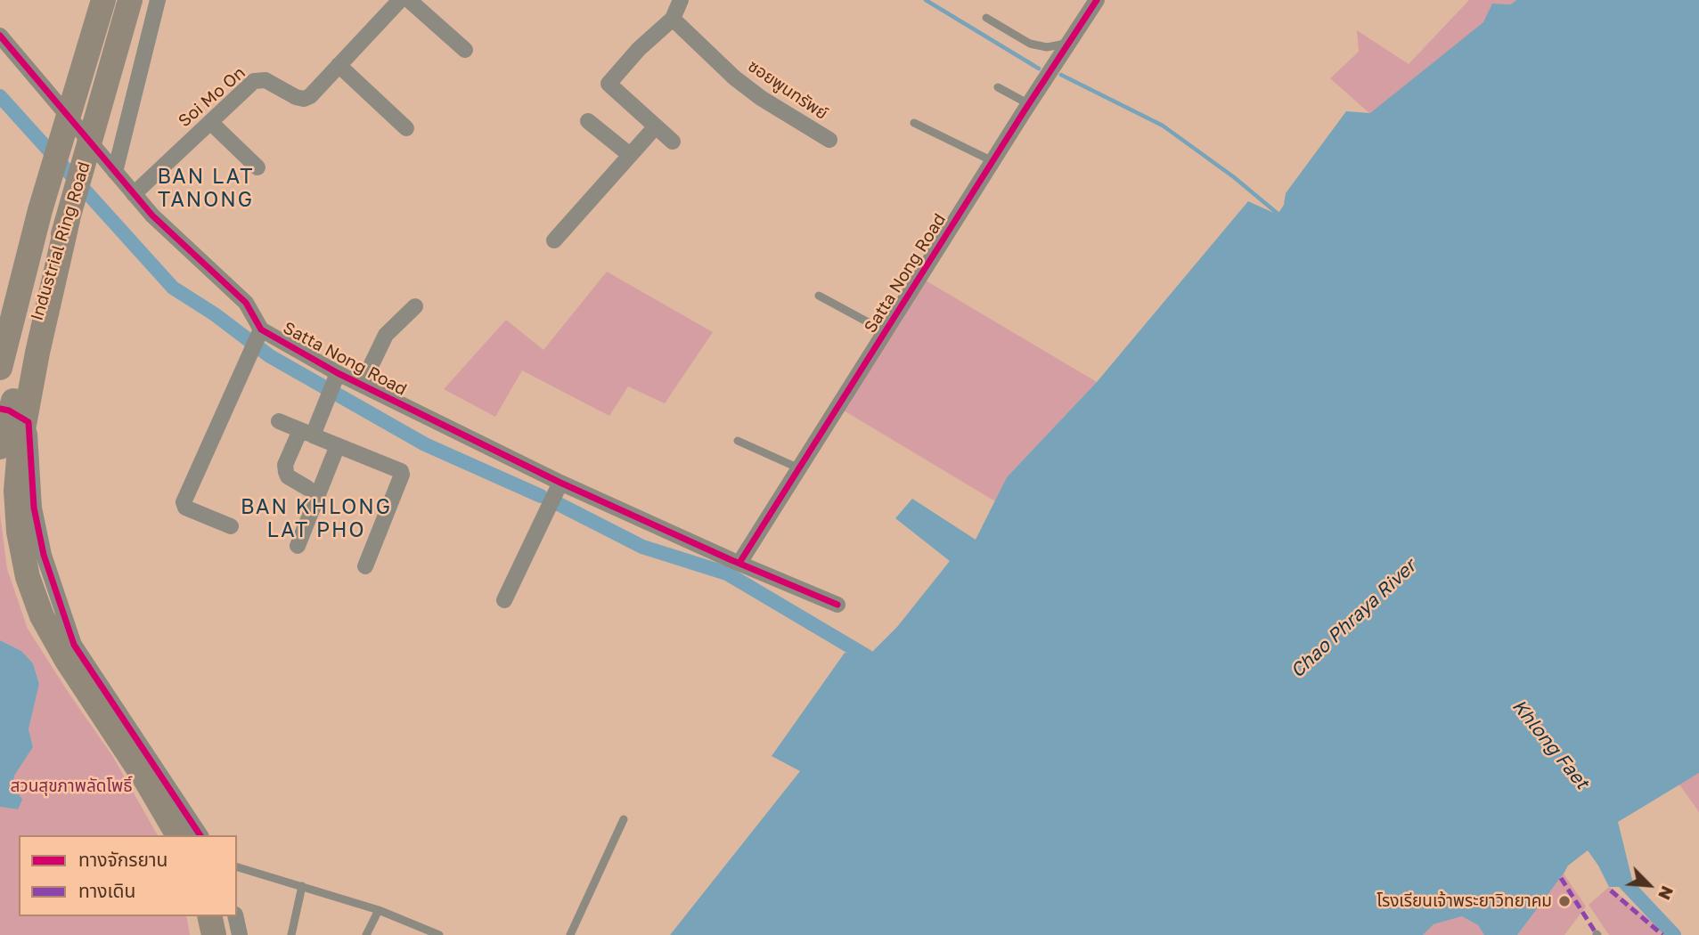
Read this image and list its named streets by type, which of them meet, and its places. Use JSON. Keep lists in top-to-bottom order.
{
  "streets": {
    "main road": ["Industrial Ring Road"],
    "street": ["ซอยพูนทรัพย์", "Soi Mo On", "Satta Nong Road"]
  },
  "crossings": [
    ["Soi Mo On", "Satta Nong Road"]
  ],
  "districts": ["BAN LAT TANONG", "BAN KHLONG LAT PHO"],
  "water": ["Chao Phraya River", "Khlong Faet"],
  "parks": ["สวนสุขภาพลัดโพธิ์"],
  "places": ["โรงเรียนเจ้าพระยาวิทยาคม"],
  "legend": ["ทางจักรยาน", "ทางเดิน"],
  "north": "bottom right"
}
